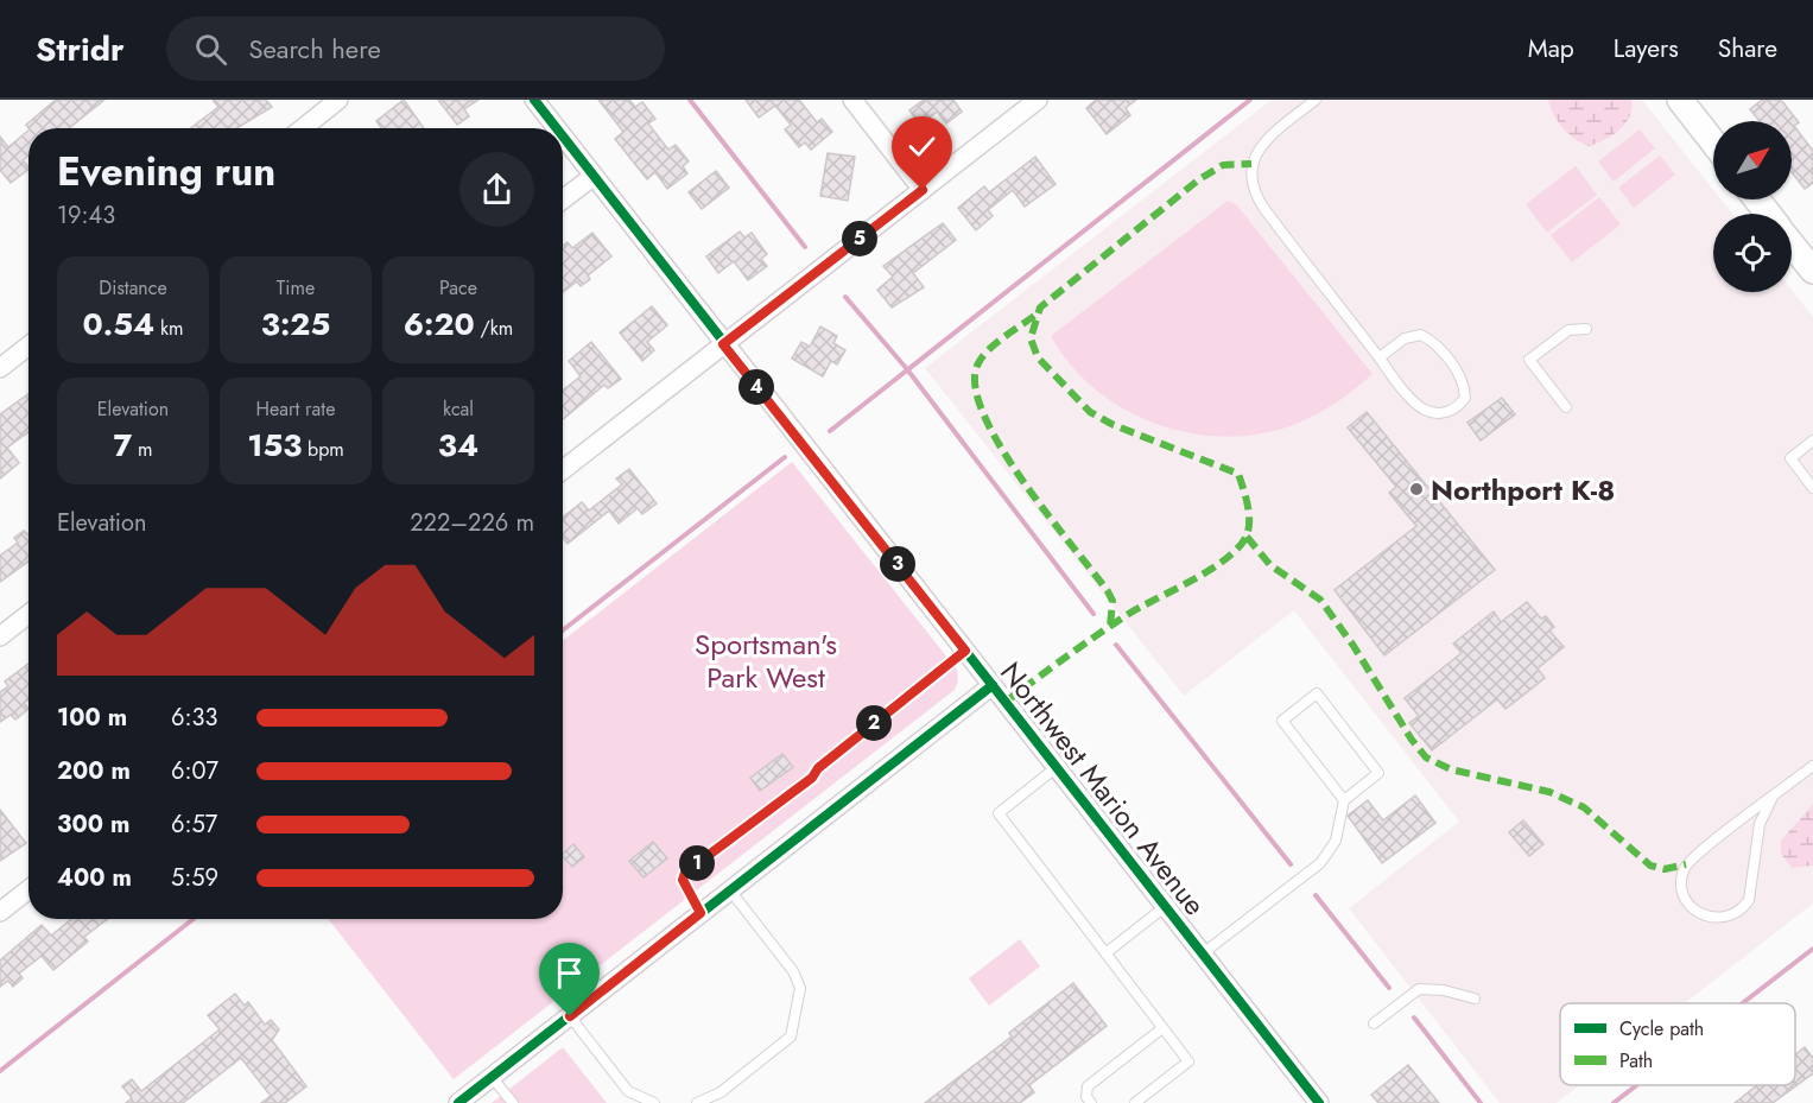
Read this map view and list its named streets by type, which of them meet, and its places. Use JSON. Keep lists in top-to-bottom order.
{
  "streets": {
    "street": ["Northwest Marion Avenue"]
  },
  "parks": ["Sportsman's Park West"],
  "places": ["Northport K-8"],
  "legend": ["Cycle path", "Path"],
  "north": "top right",
  "page": {
    "header": "Stridr",
    "search": "Search here",
    "nav": ["Map", "Layers", "Share"],
    "heading": ["Evening run", "19:43"],
    "pins": [
      "5",
      "4",
      "3",
      "2",
      "1"
    ],
    "stats": [
      ["Distance", "0.54 km"],
      ["Time", "3:25"],
      ["Pace", "6:20 /km"],
      ["Elevation", "7 m"],
      ["Heart rate", "153 bpm"],
      ["kcal", "34"]
    ],
    "chart": ["Elevation", "222–226 m"],
    "list": [
      {
        "name": "100 m",
        "note": "6:33"
      },
      {
        "name": "200 m",
        "note": "6:07"
      },
      {
        "name": "300 m",
        "note": "6:57"
      },
      {
        "name": "400 m",
        "note": "5:59"
      }
    ]
  }
}
